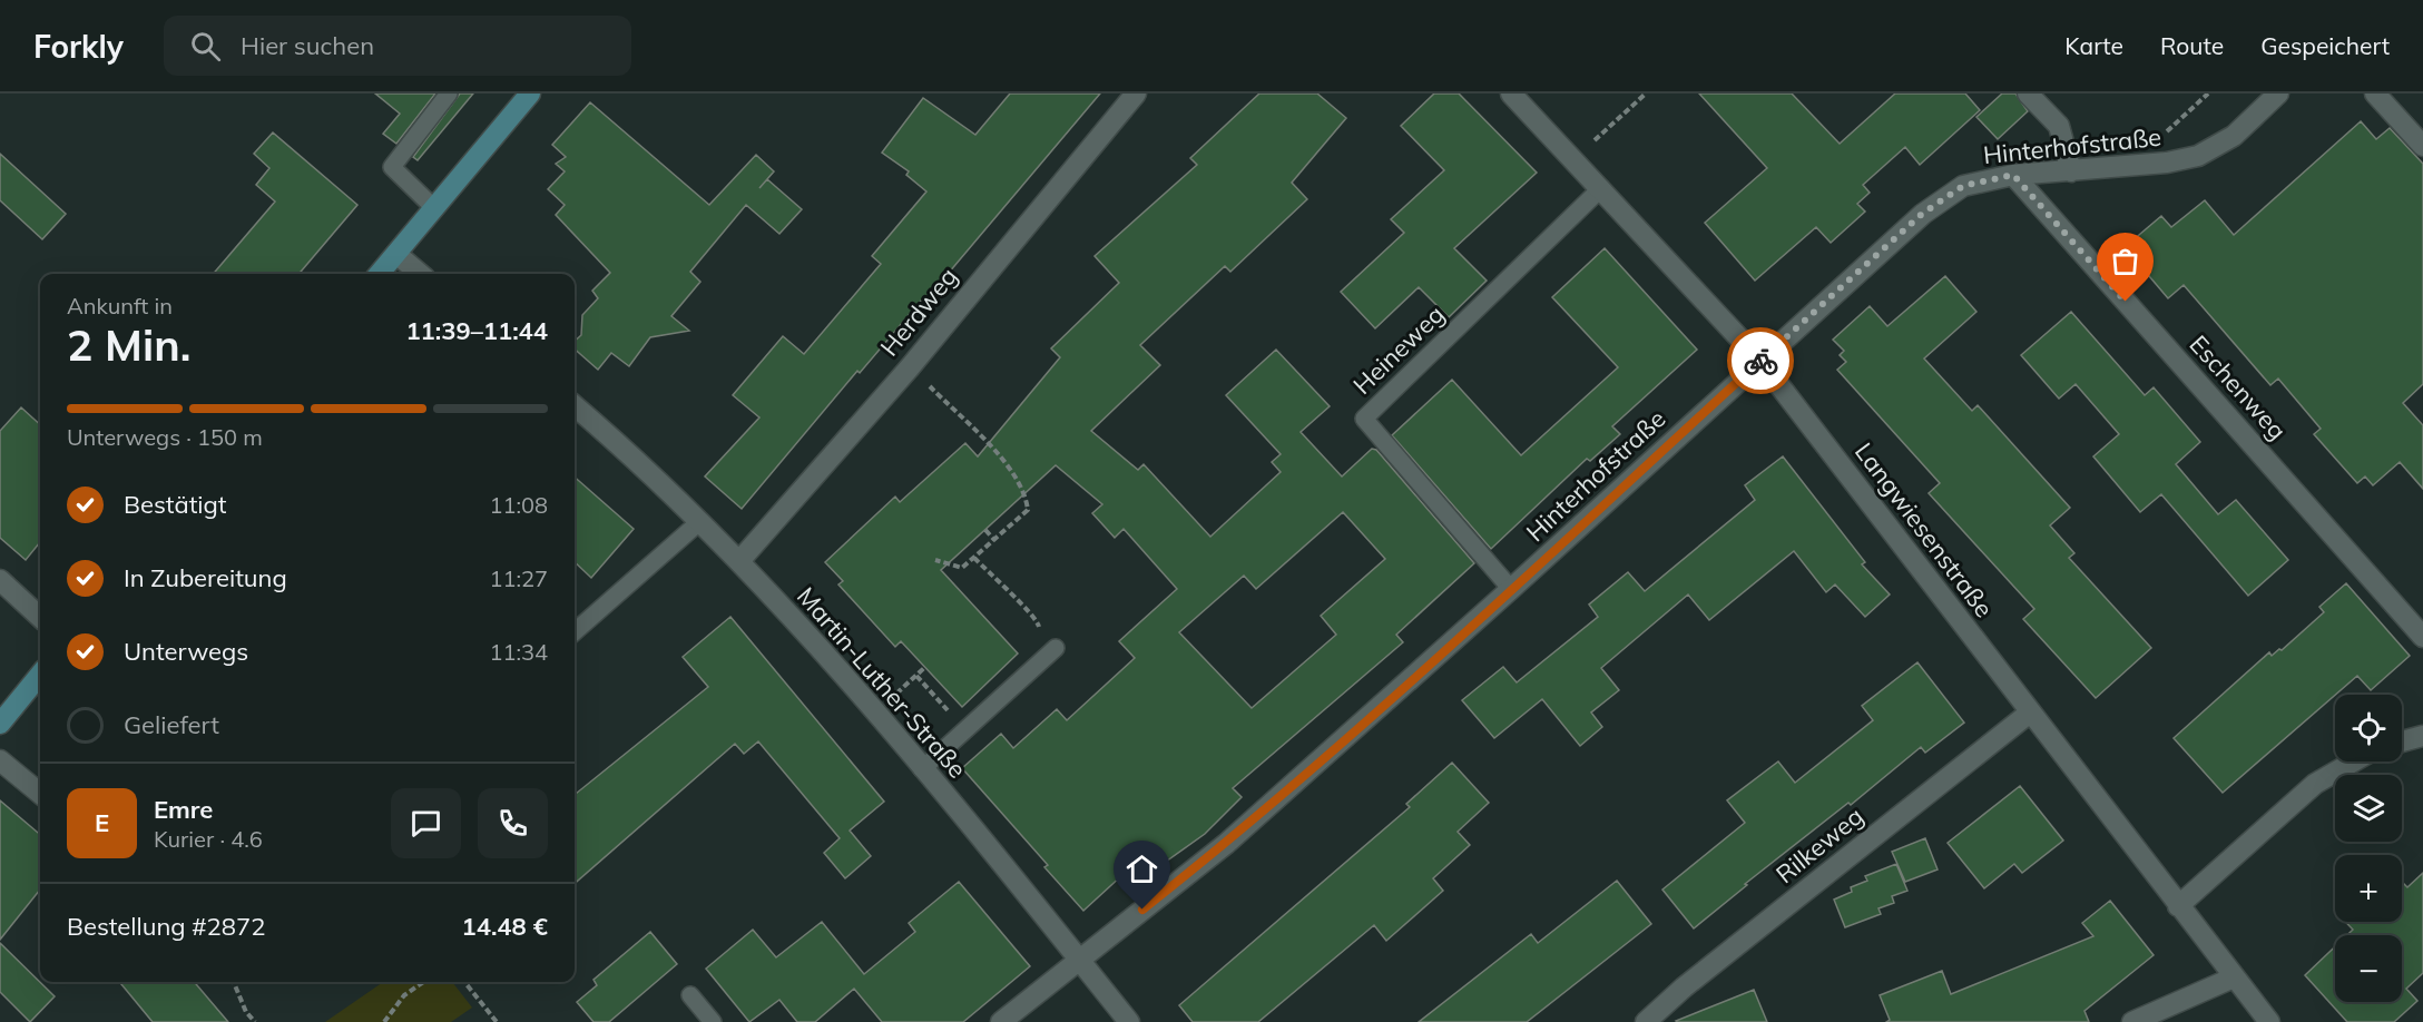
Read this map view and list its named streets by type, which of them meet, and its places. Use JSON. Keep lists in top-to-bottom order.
{
  "streets": {
    "street": [
      "Hinterhofstraße",
      "Herdweg",
      "Eschenweg",
      "Langwiesenstraße",
      "Martin-Luther-Straße",
      "Rilkeweg"
    ],
    "lane": ["Heineweg"]
  },
  "crossings": [
    ["Hinterhofstraße", "Heineweg"],
    ["Hinterhofstraße", "Eschenweg"],
    ["Hinterhofstraße", "Langwiesenstraße"],
    ["Hinterhofstraße", "Martin-Luther-Straße"],
    ["Herdweg", "Martin-Luther-Straße"],
    ["Heineweg", "Langwiesenstraße"],
    ["Langwiesenstraße", "Rilkeweg"]
  ],
  "page": {
    "header": "Forkly",
    "search": "Hier suchen",
    "nav": ["Karte", "Route", "Gespeichert"],
    "heading": ["2 Min.", "Ankunft in", "11:39–11:44"],
    "panel": [
      "Emre",
      "Kurier · 4.6",
      "Bestellung #2872",
      "14.48 €"
    ],
    "bar": "Unterwegs · 150 m",
    "list": [
      ["Bestätigt", "11:08"],
      ["In Zubereitung", "11:27"],
      ["Unterwegs", "11:34"],
      "Geliefert"
    ],
    "map_buttons": ["+", "−"],
    "round": "E"
  }
}
